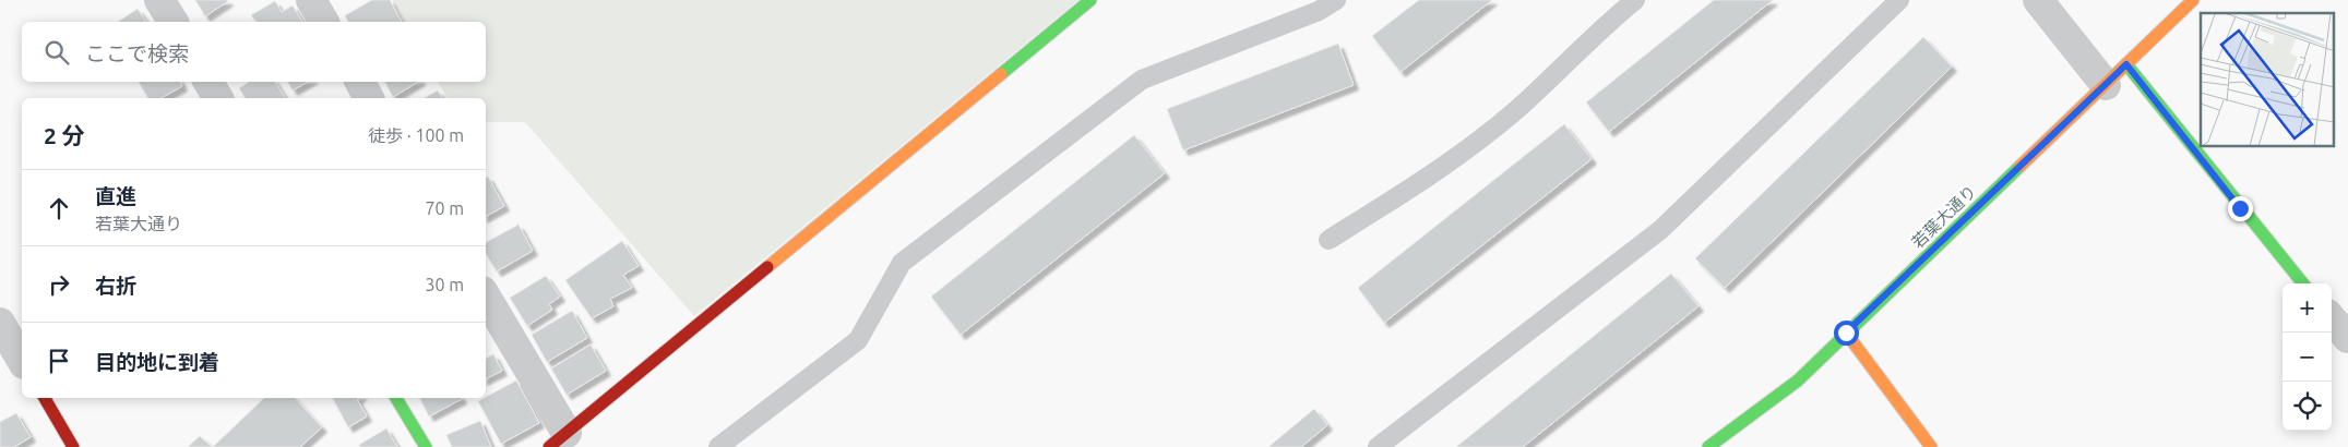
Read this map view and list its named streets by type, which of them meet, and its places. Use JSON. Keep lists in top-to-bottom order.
{
  "streets": {
    "street": ["若葉大通り"]
  },
  "page": {
    "search": "ここで検索",
    "heading": ["2 分", "徒歩 · 100 m"],
    "list": [
      ["直進", "若葉大通り", "70 m"],
      ["右折", "30 m"],
      "目的地に到着"
    ],
    "map_buttons": ["+", "−"]
  }
}
